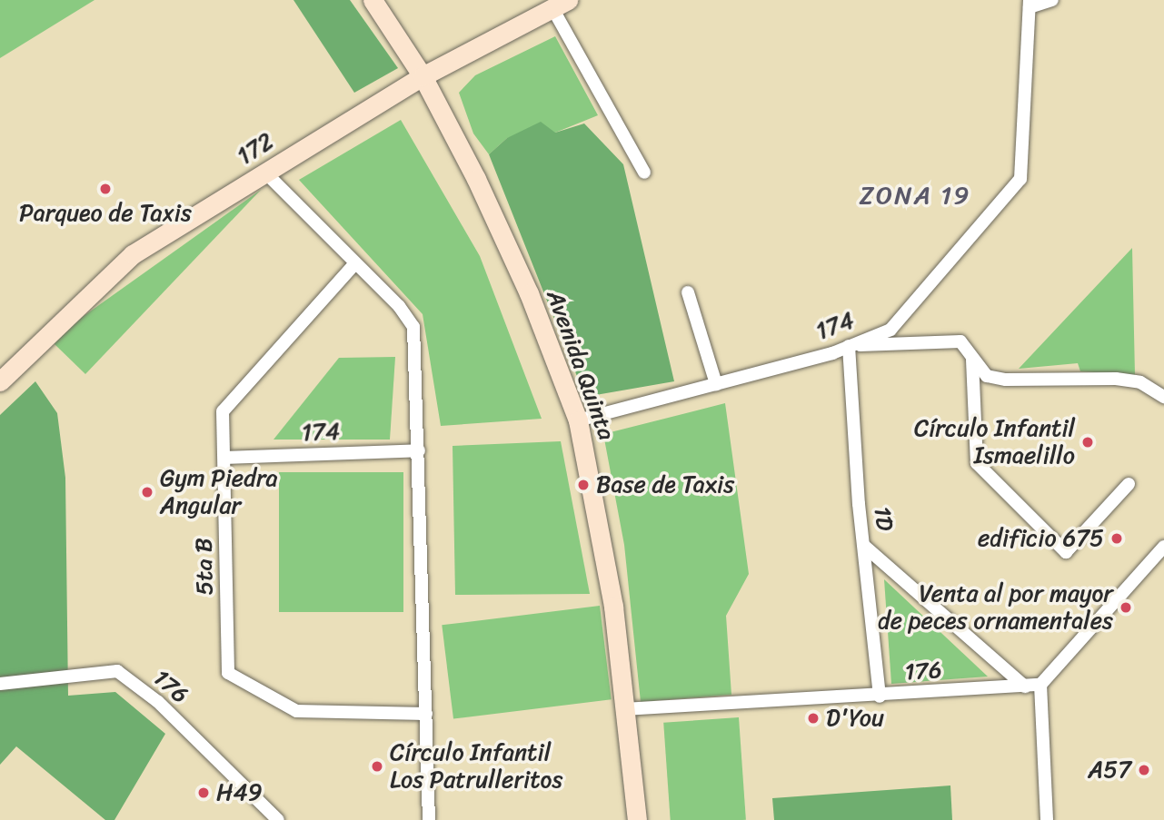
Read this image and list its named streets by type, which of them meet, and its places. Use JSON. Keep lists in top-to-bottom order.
{
  "streets": {
    "main road": ["172", "Avenida Quinta"],
    "street": [
      "174",
      "1D",
      "5ta B",
      "176"
    ]
  },
  "crossings": [
    ["172", "Avenida Quinta"],
    ["174", "Avenida Quinta"],
    ["174", "1D"],
    ["174", "5ta B"],
    ["Avenida Quinta", "176"],
    ["1D", "176"]
  ],
  "districts": ["ZONA 19"],
  "places": [
    "Parqueo de Taxis",
    "Círculo Infantil Ismaelillo",
    "Base de Taxis",
    "Gym Piedra Angular",
    "edificio 675",
    "Venta al por mayor de peces ornamentales",
    "D'You",
    "Círculo Infantil Los Patrulleritos",
    "A57",
    "H49"
  ]
}
